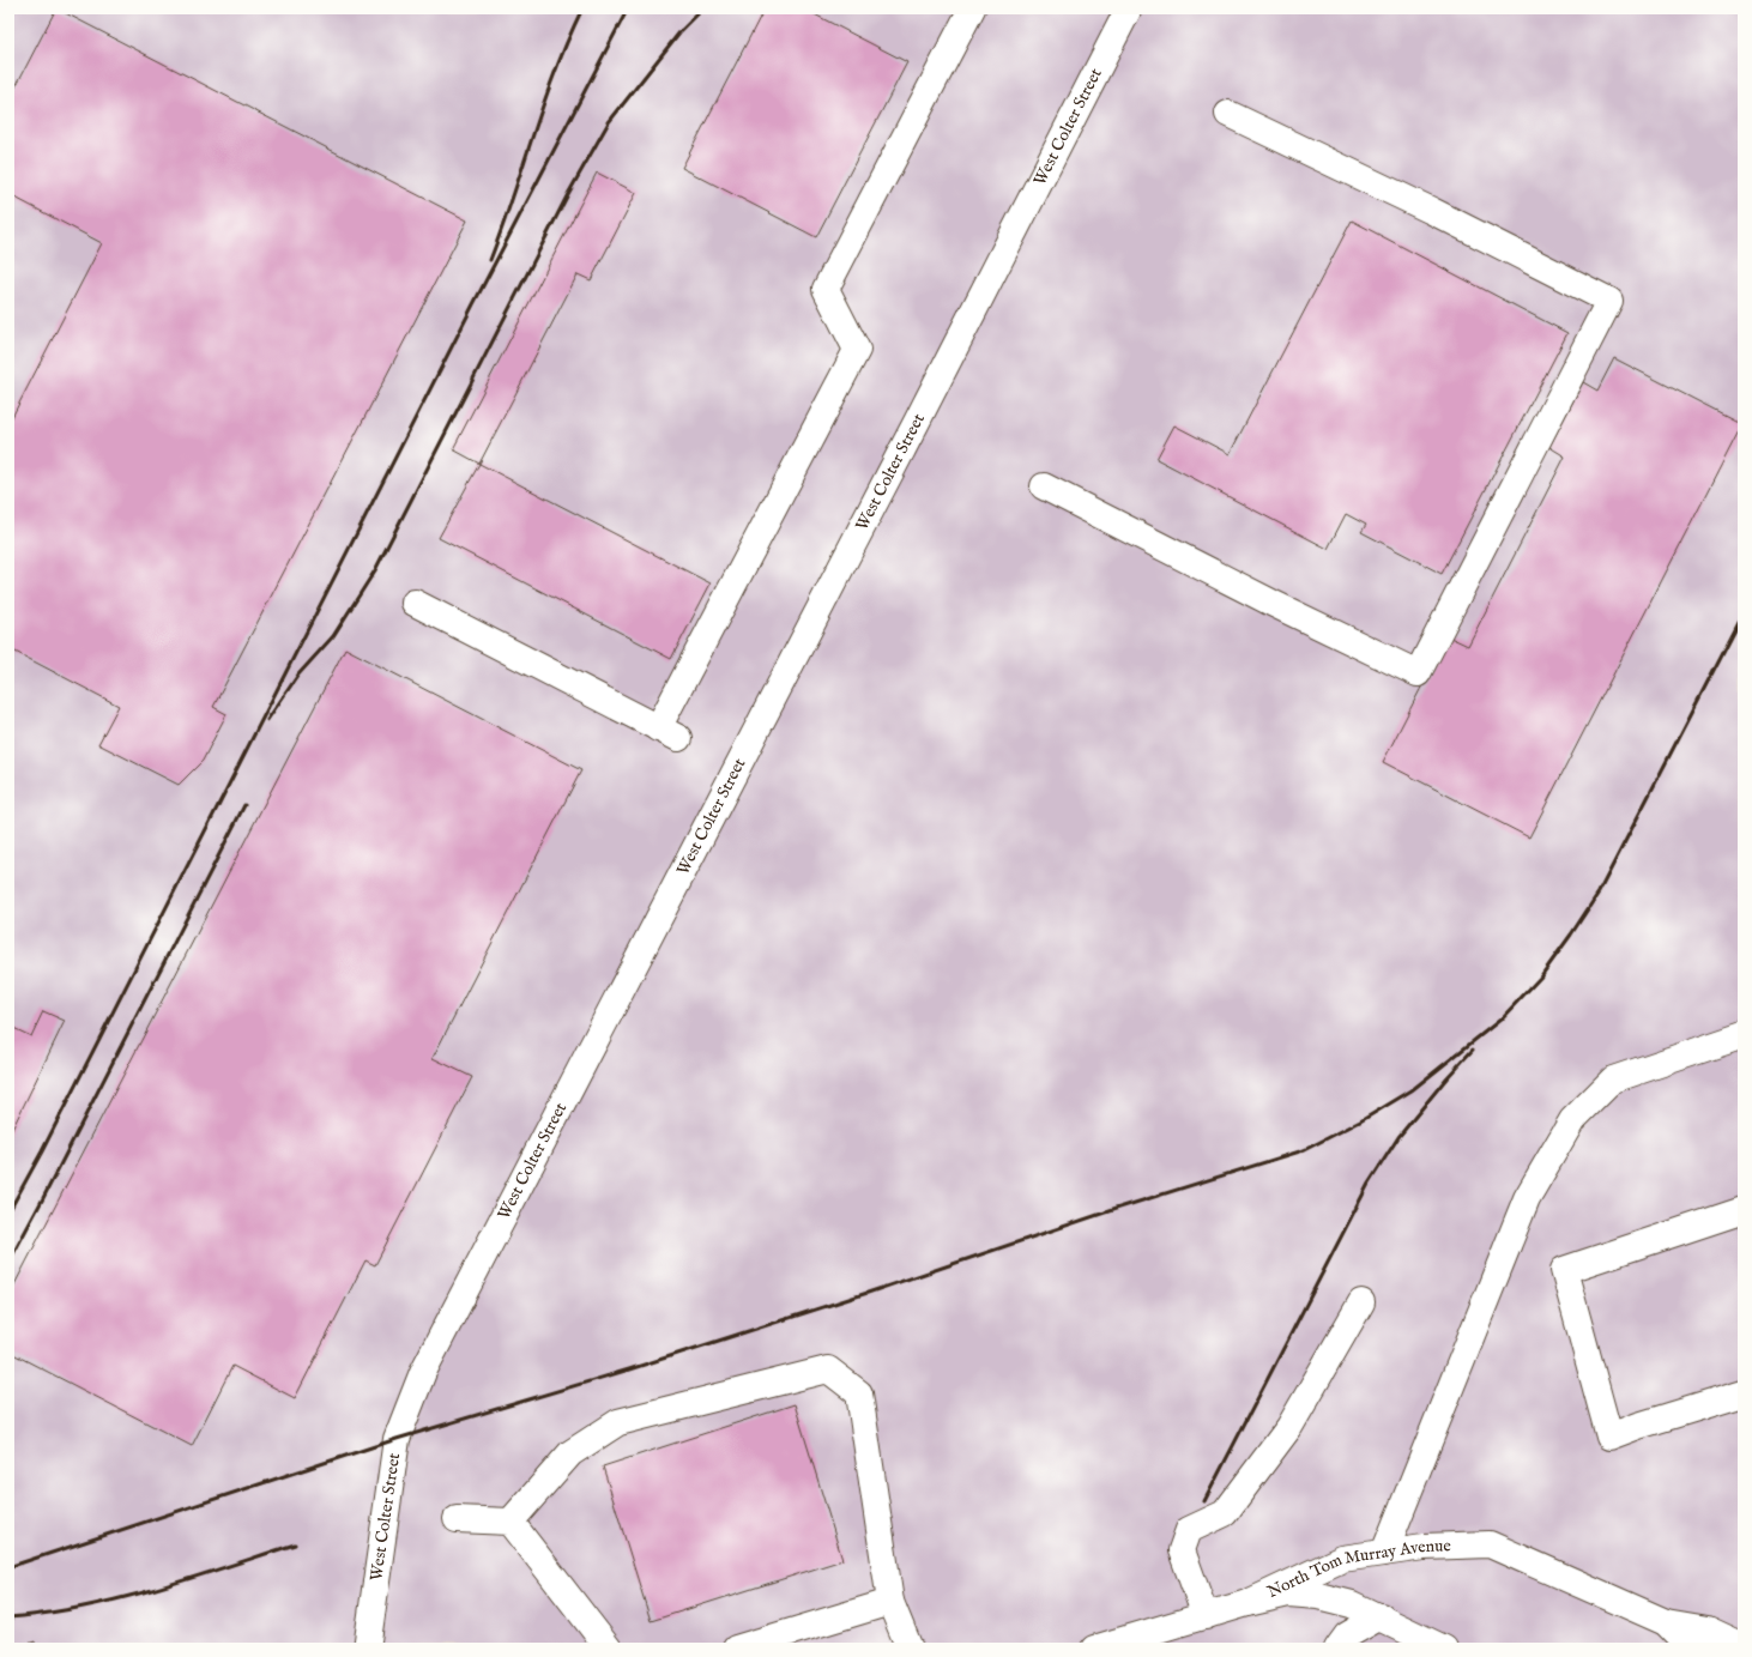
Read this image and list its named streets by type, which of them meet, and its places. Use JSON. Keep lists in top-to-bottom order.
{
  "streets": {
    "street": ["West Colter Street", "North Tom Murray Avenue"]
  }
}
